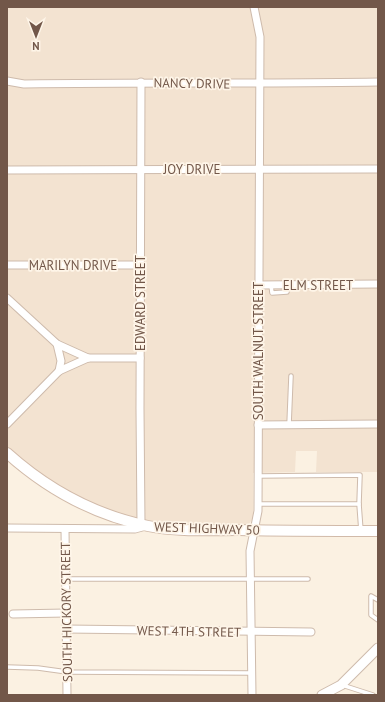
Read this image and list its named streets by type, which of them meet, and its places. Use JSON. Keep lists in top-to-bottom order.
{
  "streets": {
    "main road": ["WEST HIGHWAY 50"],
    "street": [
      "NANCY DRIVE",
      "JOY DRIVE",
      "MARILYN DRIVE",
      "ELM STREET",
      "EDWARD STREET",
      "SOUTH WALNUT STREET",
      "SOUTH HICKORY STREET",
      "WEST 4TH STREET"
    ]
  },
  "crossings": [
    ["NANCY DRIVE", "EDWARD STREET"],
    ["NANCY DRIVE", "SOUTH WALNUT STREET"],
    ["JOY DRIVE", "EDWARD STREET"],
    ["JOY DRIVE", "SOUTH WALNUT STREET"],
    ["MARILYN DRIVE", "EDWARD STREET"],
    ["ELM STREET", "SOUTH WALNUT STREET"],
    ["EDWARD STREET", "WEST HIGHWAY 50"],
    ["SOUTH WALNUT STREET", "WEST HIGHWAY 50"],
    ["SOUTH WALNUT STREET", "WEST 4TH STREET"],
    ["SOUTH HICKORY STREET", "WEST 4TH STREET"]
  ],
  "north": "bottom"
}
